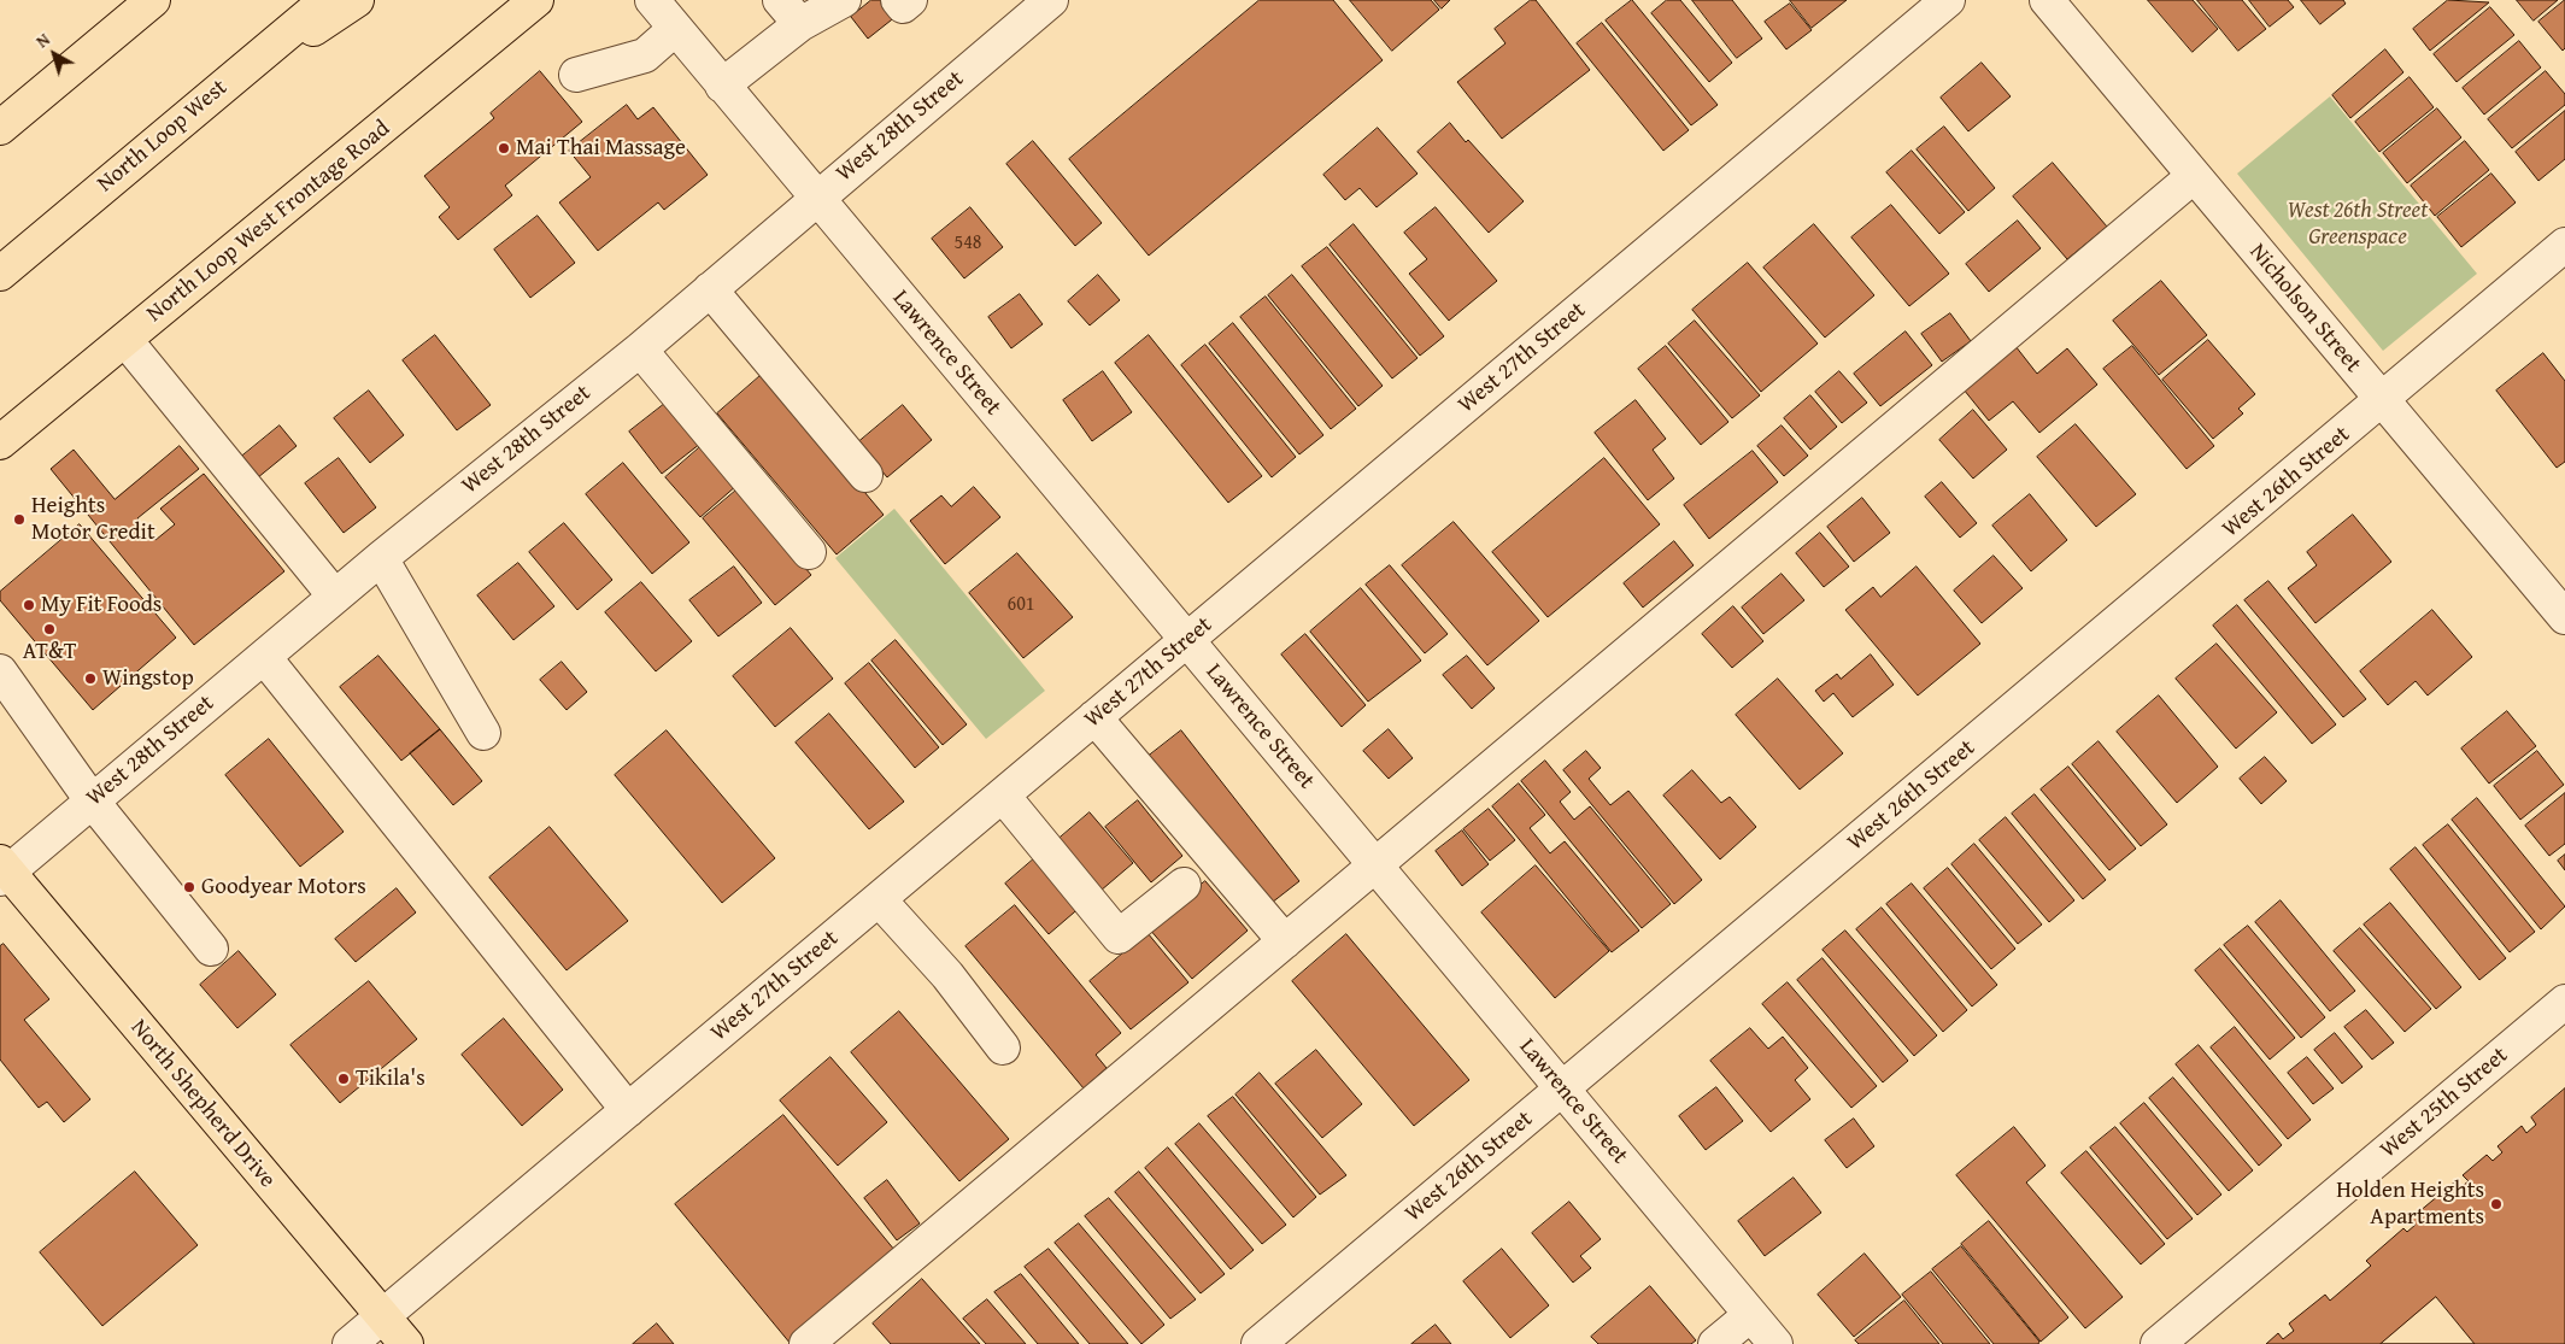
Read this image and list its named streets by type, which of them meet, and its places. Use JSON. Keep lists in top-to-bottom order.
{
  "streets": {
    "main road": ["North Loop West", "North Loop West Frontage Road", "North Shepherd Drive"],
    "street": [
      "West 28th Street",
      "Nicholson Street",
      "Lawrence Street",
      "West 27th Street",
      "West 26th Street",
      "West 25th Street"
    ]
  },
  "crossings": [
    ["West 28th Street", "Lawrence Street"],
    ["West 28th Street", "North Shepherd Drive"],
    ["Nicholson Street", "West 26th Street"],
    ["Lawrence Street", "West 27th Street"],
    ["Lawrence Street", "West 26th Street"],
    ["West 27th Street", "North Shepherd Drive"]
  ],
  "parks": ["West 26th Street Greenspace"],
  "places": [
    "Mai Thai Massage",
    "Heights Motor Credit",
    "My Fit Foods",
    "AT&T",
    "Wingstop",
    "Goodyear Motors",
    "Tikila's",
    "Holden Heights Apartments"
  ],
  "house_numbers": ["548", "601"],
  "north": "top left"
}
